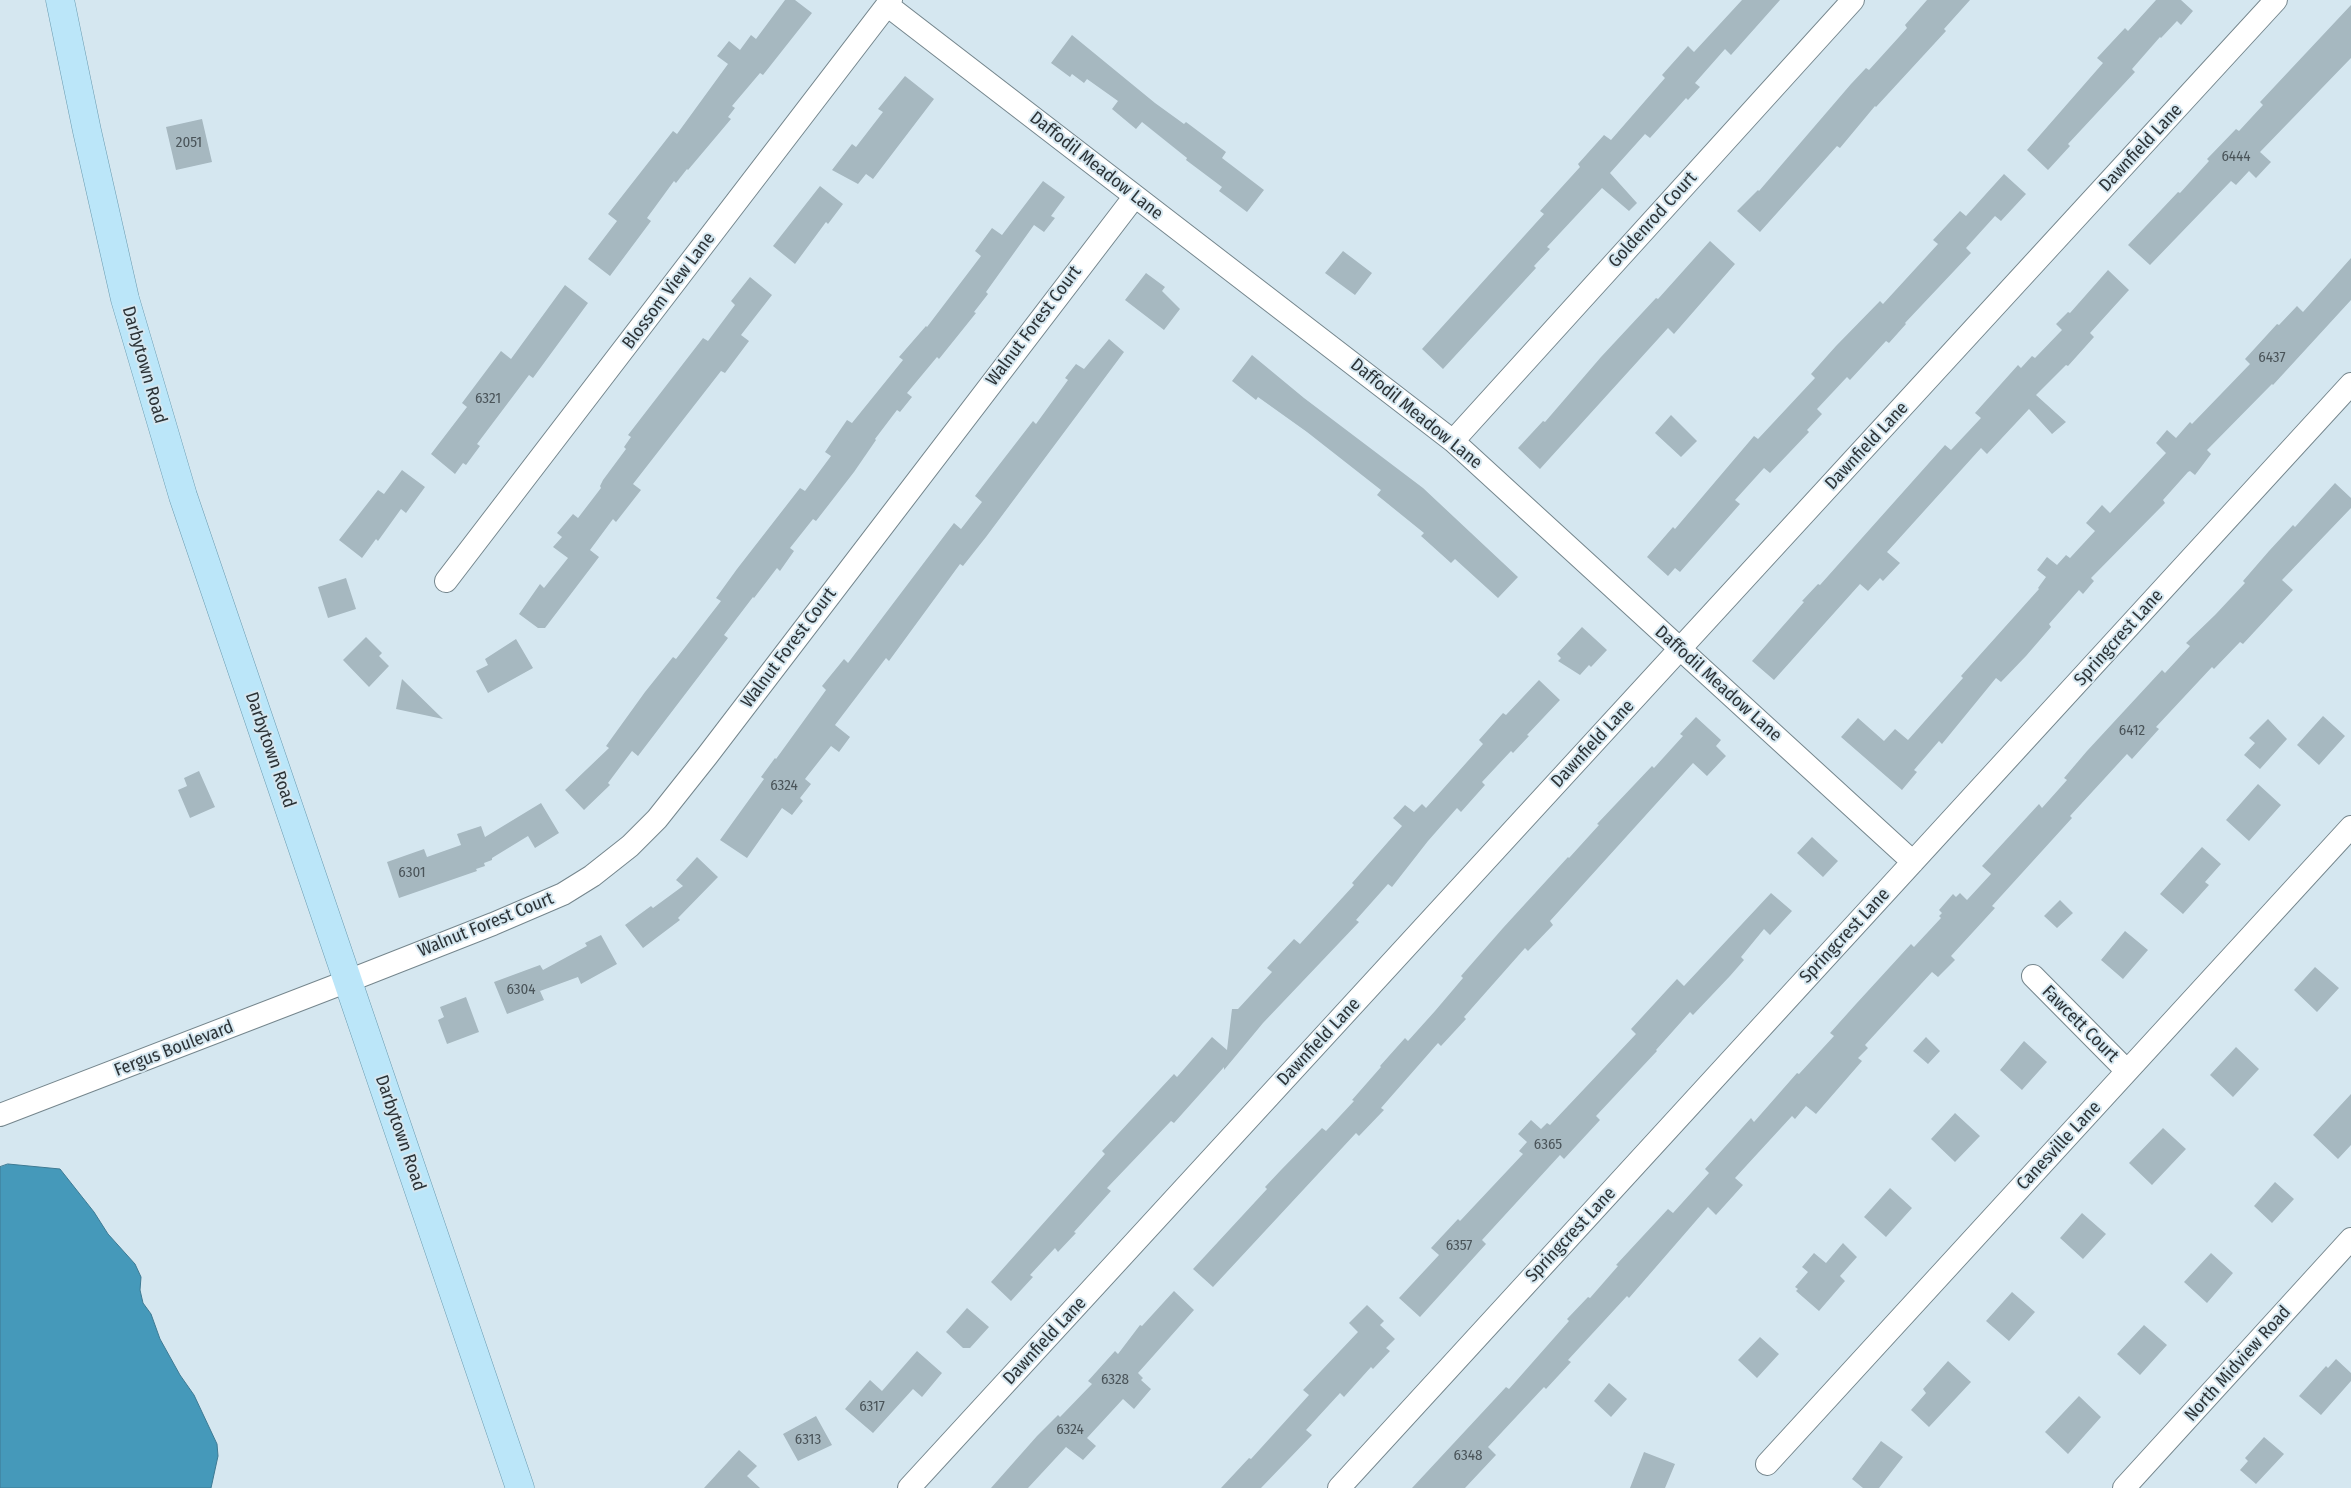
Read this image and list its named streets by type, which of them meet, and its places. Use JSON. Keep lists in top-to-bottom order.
{
  "streets": {
    "main road": ["Darbytown Road"],
    "street": [
      "Dawnfield Lane",
      "Daffodil Meadow Lane",
      "Goldenrod Court",
      "Blossom View Lane",
      "Walnut Forest Court",
      "Springcrest Lane",
      "Fawcett Court",
      "Fergus Boulevard",
      "Canesville Lane",
      "North Midview Road"
    ]
  },
  "crossings": [
    ["Dawnfield Lane", "Daffodil Meadow Lane"],
    ["Daffodil Meadow Lane", "Goldenrod Court"],
    ["Daffodil Meadow Lane", "Blossom View Lane"],
    ["Daffodil Meadow Lane", "Walnut Forest Court"],
    ["Daffodil Meadow Lane", "Springcrest Lane"],
    ["Walnut Forest Court", "Darbytown Road"],
    ["Walnut Forest Court", "Fergus Boulevard"],
    ["Darbytown Road", "Fergus Boulevard"],
    ["Fawcett Court", "Canesville Lane"]
  ],
  "house_numbers": [
    "2051",
    "6444",
    "6437",
    "6321",
    "6412",
    "6324",
    "6301",
    "6304",
    "6365",
    "6357",
    "6328",
    "6317",
    "6324",
    "6313",
    "6348"
  ]
}
